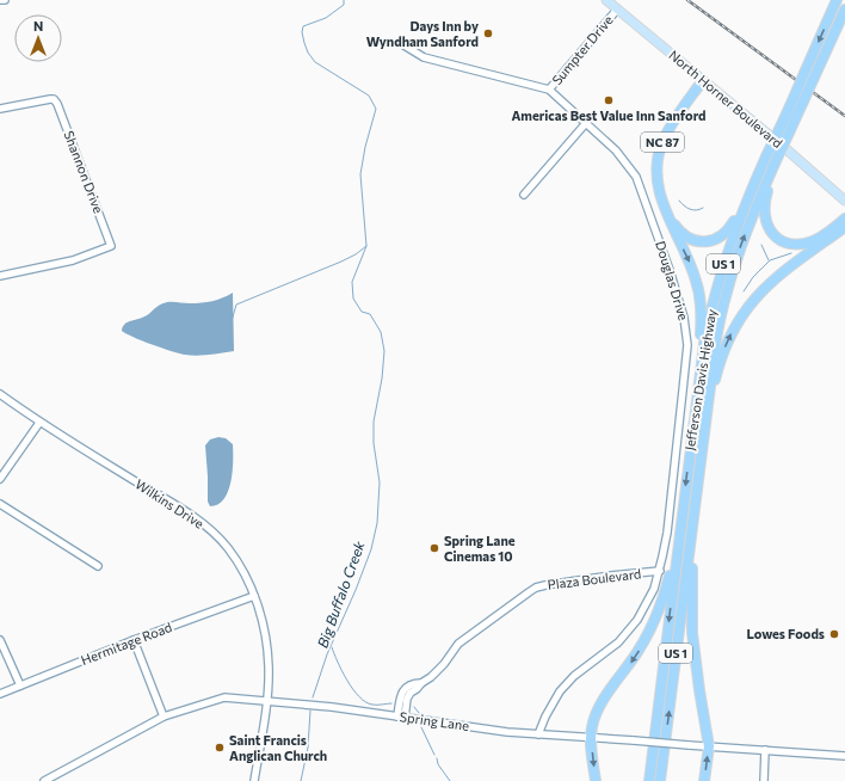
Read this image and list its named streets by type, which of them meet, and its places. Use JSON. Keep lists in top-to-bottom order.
{
  "streets": {
    "highway": ["NC 87", "US 1", "Jefferson Davis Highway"],
    "main road": ["North Horner Boulevard"],
    "street": [
      "Sumpter Drive",
      "Shannon Drive",
      "Douglas Drive",
      "Wilkins Drive",
      "Plaza Boulevard",
      "Hermitage Road",
      "Spring Lane"
    ]
  },
  "crossings": [
    ["Sumpter Drive", "North Horner Boulevard"],
    ["Sumpter Drive", "Douglas Drive"],
    ["North Horner Boulevard", "NC 87"],
    ["NC 87", "Jefferson Davis Highway"],
    ["Douglas Drive", "Plaza Boulevard"],
    ["Douglas Drive", "Spring Lane"],
    ["Wilkins Drive", "Hermitage Road"],
    ["Wilkins Drive", "Spring Lane"],
    ["Plaza Boulevard", "Spring Lane"]
  ],
  "water": ["Big Buffalo Creek"],
  "places": [
    "Days Inn by Wyndham Sanford",
    "Americas Best Value Inn Sanford",
    "Spring Lane Cinemas 10",
    "Lowes Foods",
    "Saint Francis Anglican Church"
  ],
  "north": "top"
}
